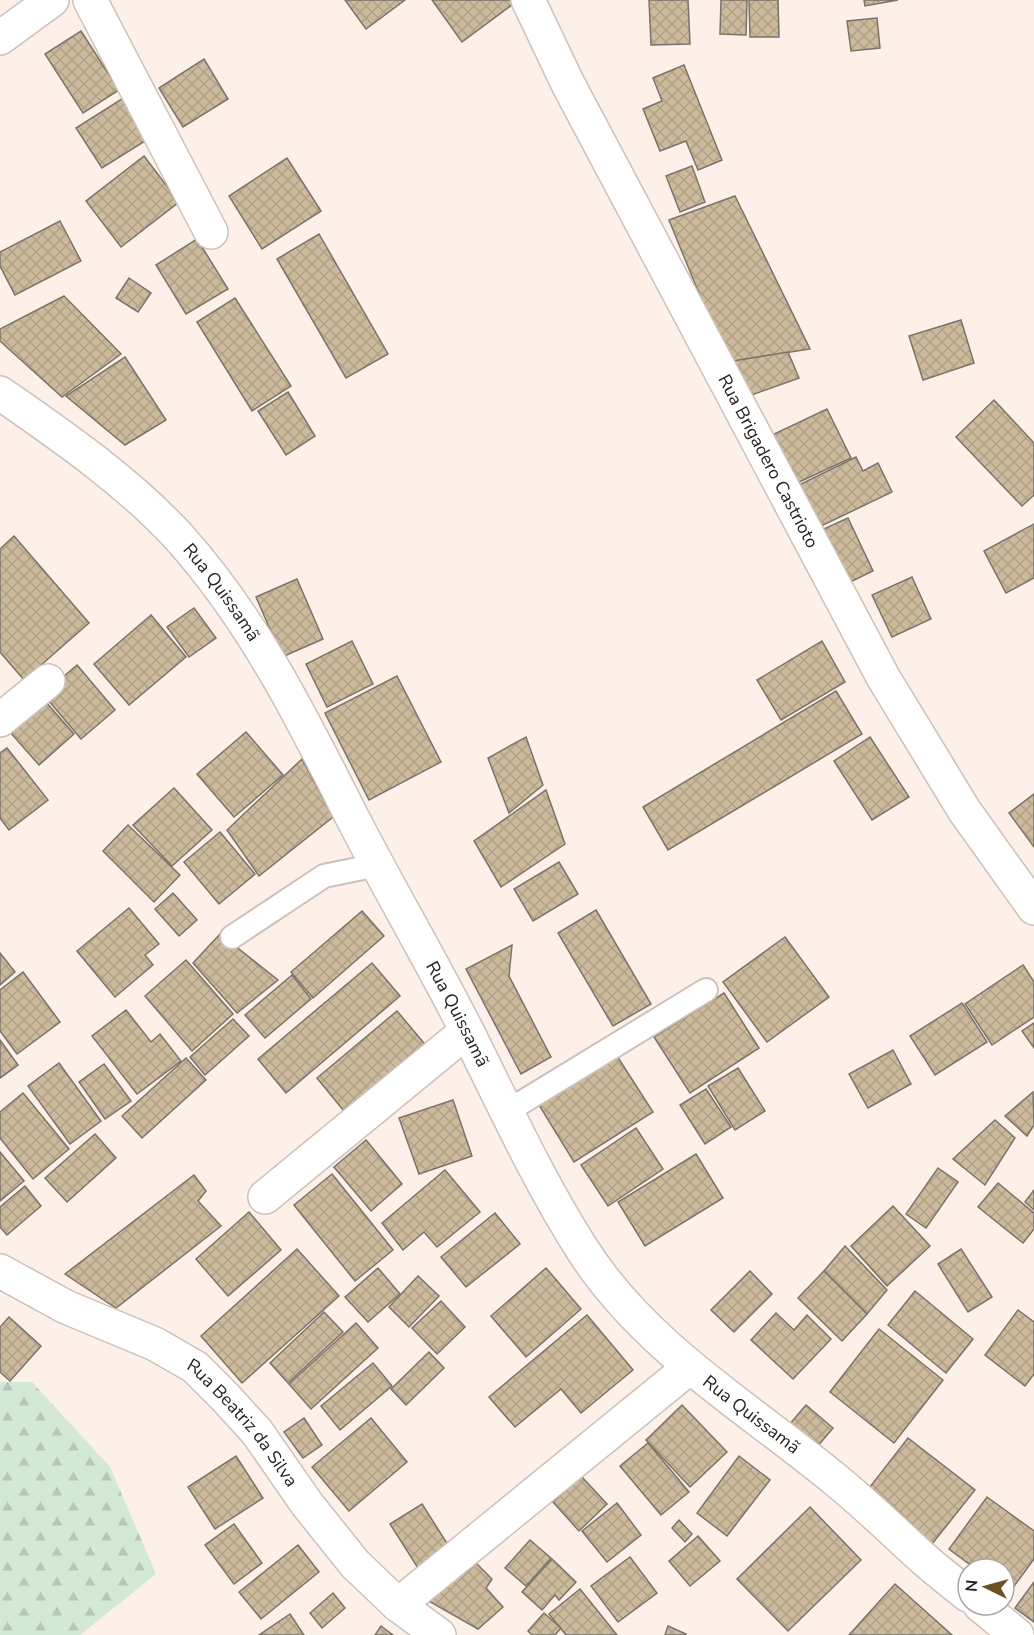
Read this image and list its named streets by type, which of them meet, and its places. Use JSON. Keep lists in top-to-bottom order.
{
  "streets": {
    "street": ["Rua Brigadero Castrioto", "Rua Quissamã", "Rua Beatriz da Silva"]
  },
  "north": "left"
}
